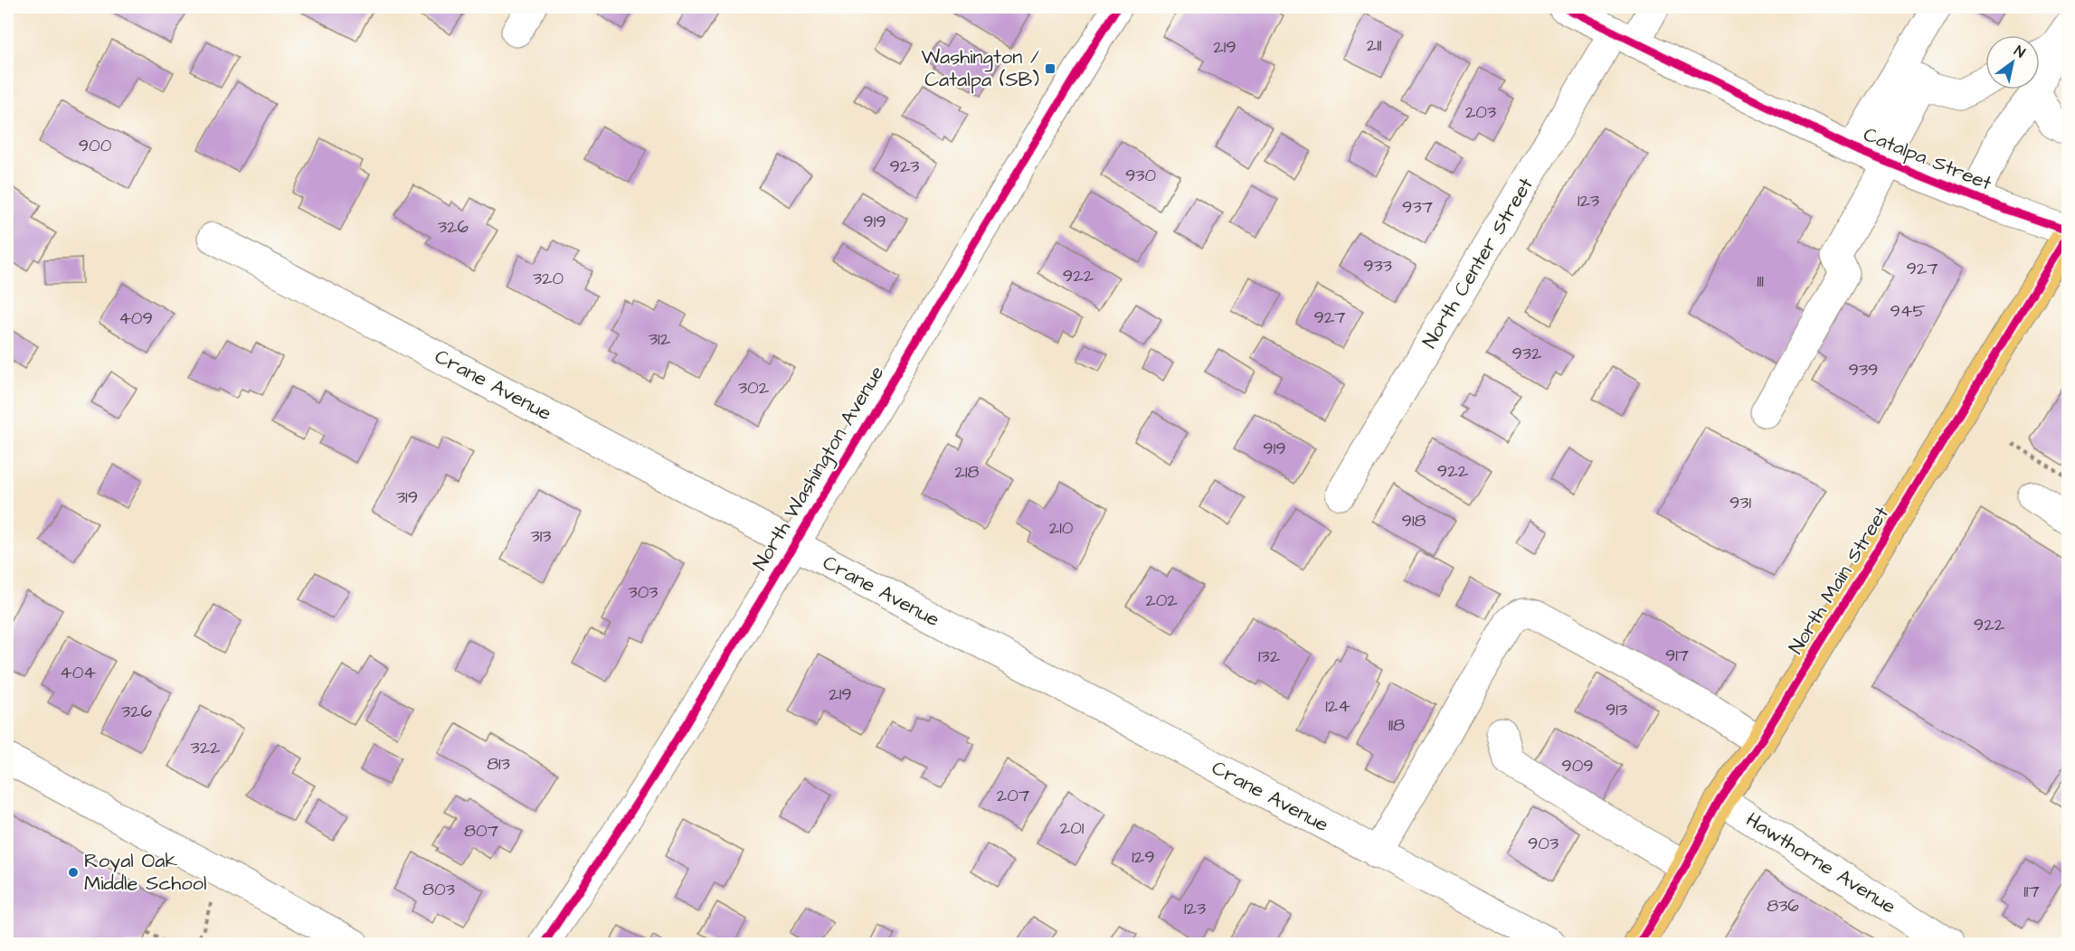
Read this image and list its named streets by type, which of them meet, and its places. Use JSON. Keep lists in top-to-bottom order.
{
  "streets": {
    "main road": ["North Main Street"],
    "street": [
      "Catalpa Street",
      "North Center Street",
      "Crane Avenue",
      "North Washington Avenue",
      "Hawthorne Avenue"
    ]
  },
  "crossings": [
    ["Catalpa Street", "North Center Street"],
    ["Crane Avenue", "North Washington Avenue"],
    ["North Main Street", "Hawthorne Avenue"]
  ],
  "places": {
    "transit": ["Washington / Catalpa (SB)"],
    "other": ["Royal Oak Middle School"]
  },
  "house_numbers": [
    "211",
    "219",
    "203",
    "900",
    "923",
    "930",
    "123",
    "937",
    "919",
    "326",
    "933",
    "927",
    "922",
    "320",
    "111",
    "945",
    "927",
    "409",
    "312",
    "932",
    "939",
    "302",
    "919",
    "922",
    "218",
    "319",
    "931",
    "918",
    "210",
    "313",
    "303",
    "202",
    "922",
    "917",
    "132",
    "404",
    "219",
    "124",
    "913",
    "326",
    "118",
    "322",
    "813",
    "909",
    "207",
    "201",
    "807",
    "903",
    "129",
    "803",
    "117",
    "836",
    "123"
  ],
  "north": "top right"
}
